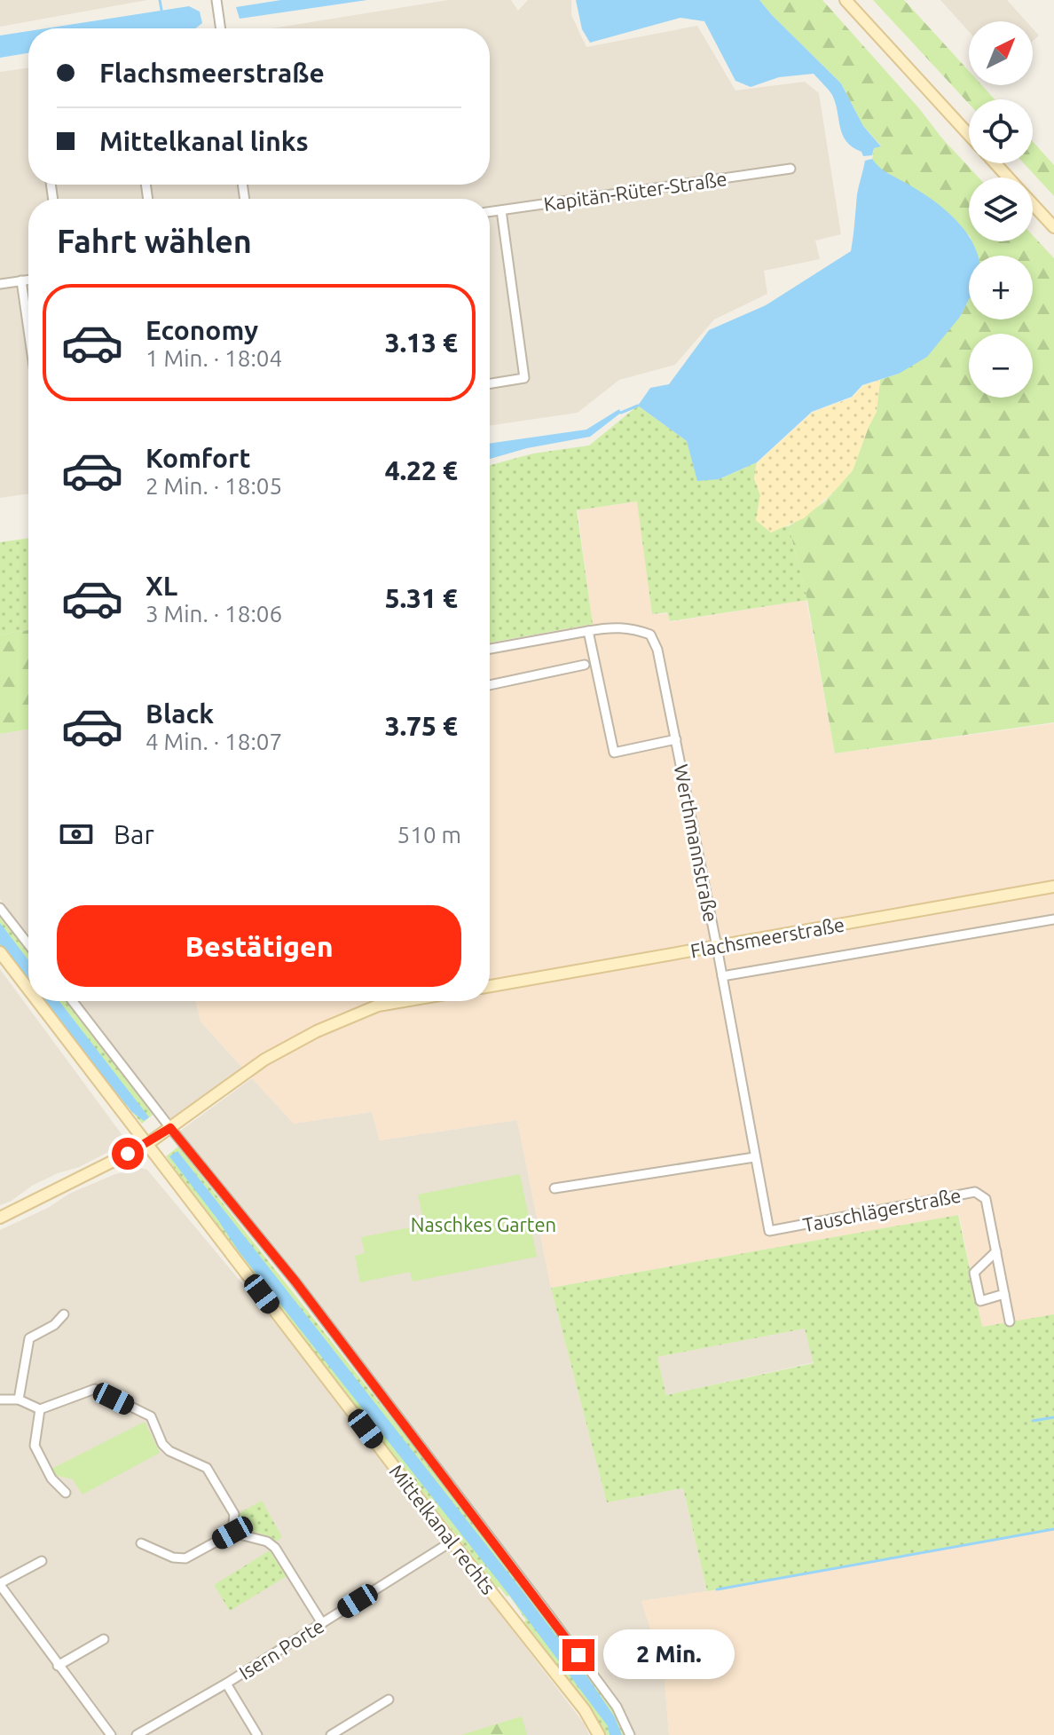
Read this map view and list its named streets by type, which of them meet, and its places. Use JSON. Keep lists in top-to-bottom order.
{
  "streets": {
    "street": [
      "Kapitän-Rüter-Straße",
      "Werthmannstraße",
      "Flachsmeerstraße",
      "Tauschlägerstraße",
      "Mittelkanal rechts",
      "Isern Porte"
    ]
  },
  "crossings": [
    ["Werthmannstraße", "Flachsmeerstraße"],
    ["Werthmannstraße", "Tauschlägerstraße"],
    ["Flachsmeerstraße", "Tauschlägerstraße"],
    ["Mittelkanal rechts", "Isern Porte"]
  ],
  "parks": ["Naschkes Garten"],
  "north": "top right",
  "page": {
    "map_buttons": ["+", "−"],
    "banner": ["Flachsmeerstraße", "Mittelkanal links"],
    "heading": "Fahrt wählen",
    "list": [
      {
        "name": "Economy",
        "note": "1 Min. · 18:04",
        "value": "3.13 €"
      },
      {
        "name": "Komfort",
        "note": "2 Min. · 18:05",
        "value": "4.22 €"
      },
      {
        "name": "XL",
        "note": "3 Min. · 18:06",
        "value": "5.31 €"
      },
      {
        "name": "Black",
        "note": "4 Min. · 18:07",
        "value": "3.75 €"
      }
    ],
    "pay": ["Bar", "510 m"],
    "buttons": "Bestätigen",
    "bubble": "2 Min."
  }
}
